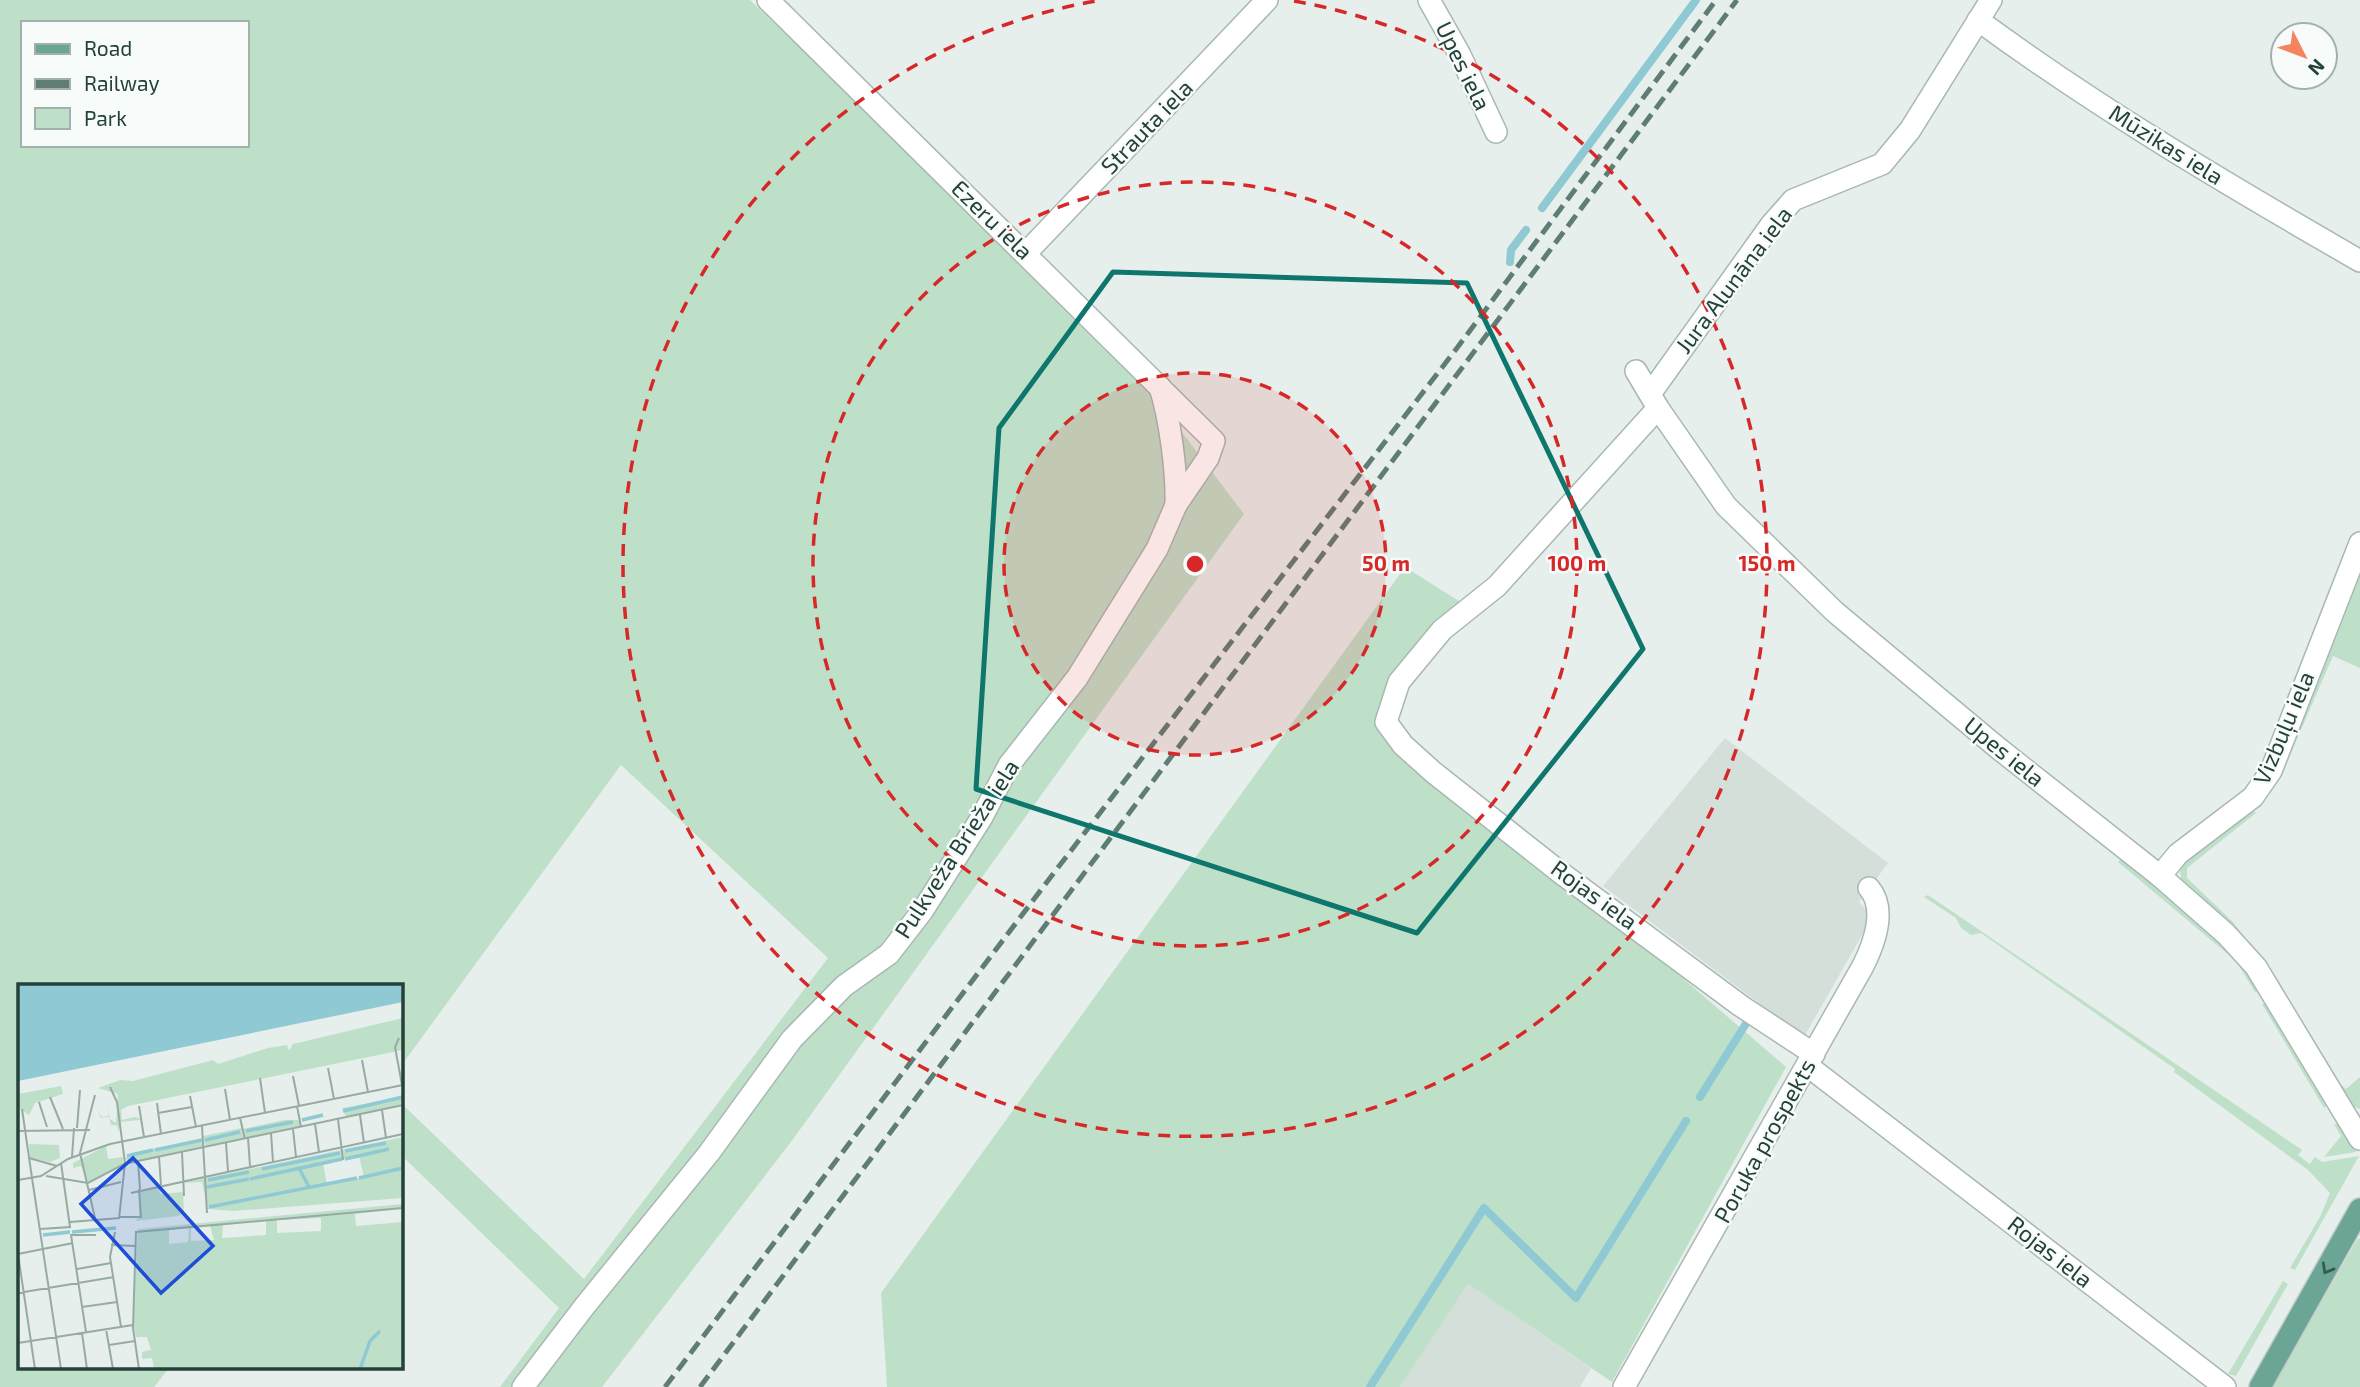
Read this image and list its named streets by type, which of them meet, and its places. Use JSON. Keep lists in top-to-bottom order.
{
  "streets": {
    "street": [
      "Upes iela",
      "Strauta iela",
      "Mūzikas iela",
      "Ezeru iela",
      "Jura Alunāna iela",
      "Vizbuļu iela",
      "Pulkveža Brieža iela",
      "Rojas iela",
      "Poruka prospekts"
    ]
  },
  "crossings": [
    ["Upes iela", "Jura Alunāna iela"],
    ["Upes iela", "Vizbuļu iela"],
    ["Strauta iela", "Ezeru iela"],
    ["Mūzikas iela", "Jura Alunāna iela"],
    ["Ezeru iela", "Pulkveža Brieža iela"],
    ["Jura Alunāna iela", "Rojas iela"],
    ["Rojas iela", "Poruka prospekts"]
  ],
  "legend": ["Road", "Railway", "Park"],
  "north": "bottom right",
  "rings": ["50 m", "100 m", "150 m"]
}
